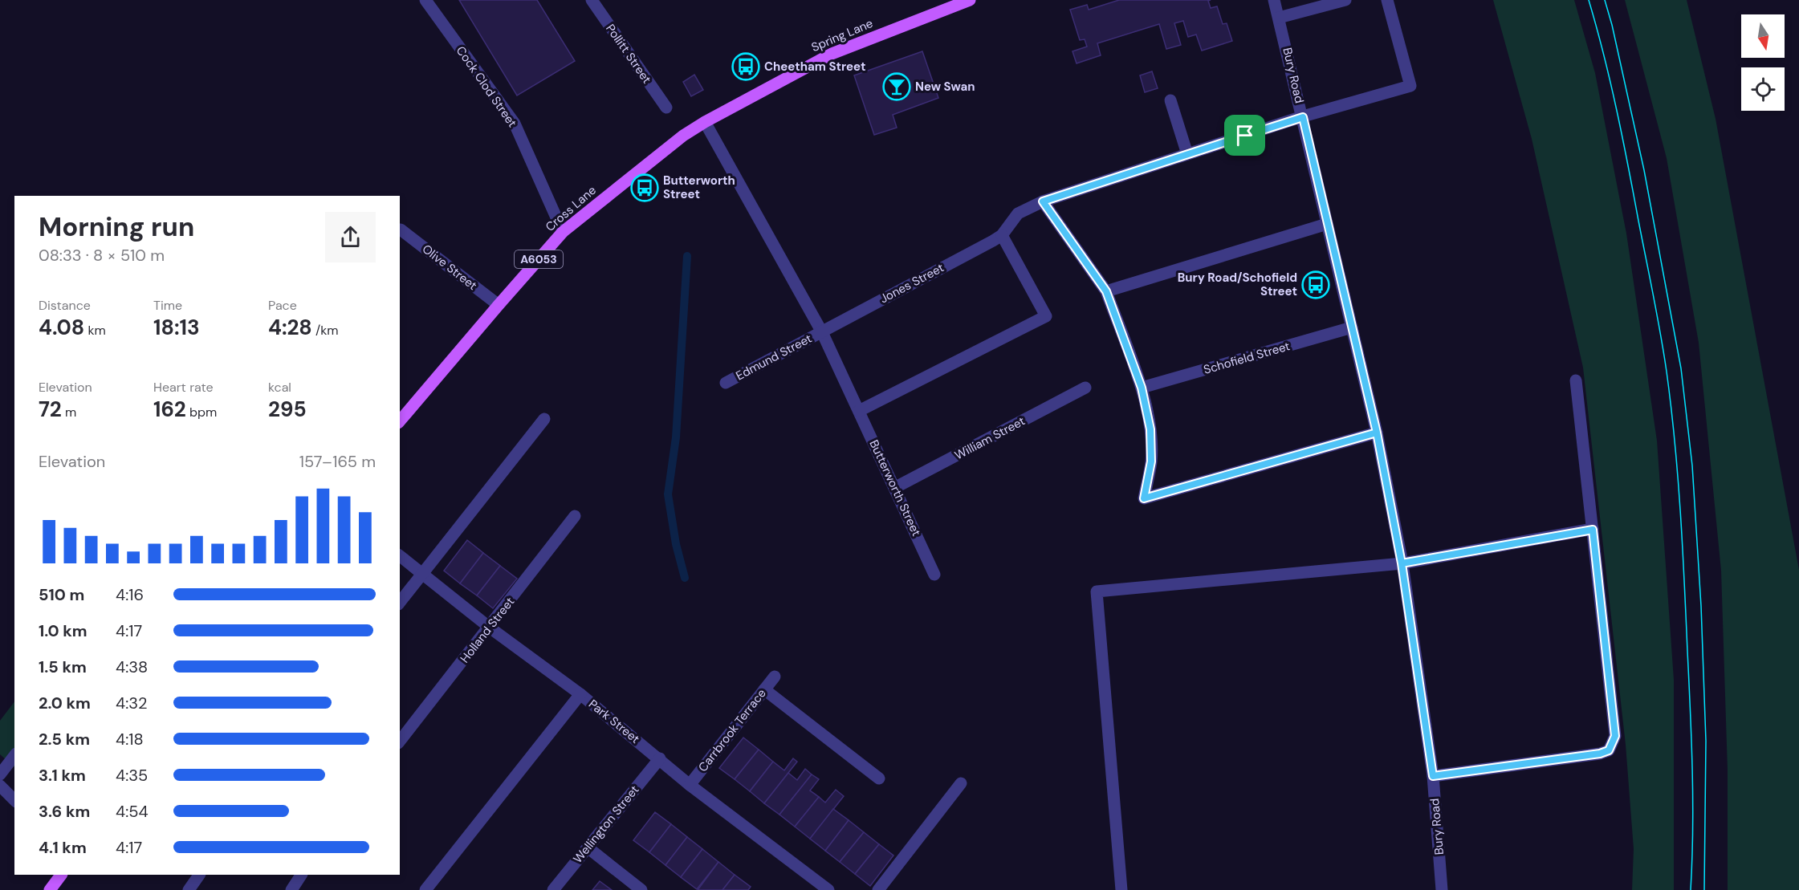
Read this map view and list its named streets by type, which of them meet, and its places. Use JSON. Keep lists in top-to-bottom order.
{
  "streets": {
    "main road": ["Spring Lane", "Cross Lane", "A6053"],
    "street": [
      "Pollitt Street",
      "Bury Road",
      "Cock Clod Street",
      "Olive Street",
      "Jones Street",
      "Edmund Street",
      "Schofield Street",
      "William Street",
      "Butterworth Street",
      "Holland Street",
      "Park Street",
      "Carrbrook Terrace",
      "Wellington Street"
    ]
  },
  "crossings": [
    ["Spring Lane", "Cross Lane"],
    ["Spring Lane", "Butterworth Street"],
    ["Bury Road", "Schofield Street"],
    ["Cock Clod Street", "Cross Lane"],
    ["Cross Lane", "Olive Street"],
    ["Cross Lane", "Butterworth Street"],
    ["Jones Street", "Edmund Street"],
    ["Jones Street", "Butterworth Street"],
    ["Edmund Street", "Butterworth Street"],
    ["William Street", "Butterworth Street"],
    ["Holland Street", "Park Street"],
    ["Park Street", "Carrbrook Terrace"],
    ["Park Street", "Wellington Street"]
  ],
  "places": {
    "bus stop": ["Cheetham Street", "Butterworth Street", "Bury Road/Schofield Street"],
    "bar": ["New Swan"]
  },
  "north": "bottom",
  "page": {
    "heading": ["Morning run", "08:33 · 8 × 510 m"],
    "stats": [
      ["Distance", "4.08 km"],
      ["Time", "18:13"],
      ["Pace", "4:28 /km"],
      ["Elevation", "72 m"],
      ["Heart rate", "162 bpm"],
      ["kcal", "295"]
    ],
    "chart": ["Elevation", "157–165 m"],
    "list": [
      {
        "name": "510 m",
        "note": "4:16"
      },
      {
        "name": "1.0 km",
        "note": "4:17"
      },
      {
        "name": "1.5 km",
        "note": "4:38"
      },
      {
        "name": "2.0 km",
        "note": "4:32"
      },
      {
        "name": "2.5 km",
        "note": "4:18"
      },
      {
        "name": "3.1 km",
        "note": "4:35"
      },
      {
        "name": "3.6 km",
        "note": "4:54"
      },
      {
        "name": "4.1 km",
        "note": "4:17"
      }
    ]
  }
}
